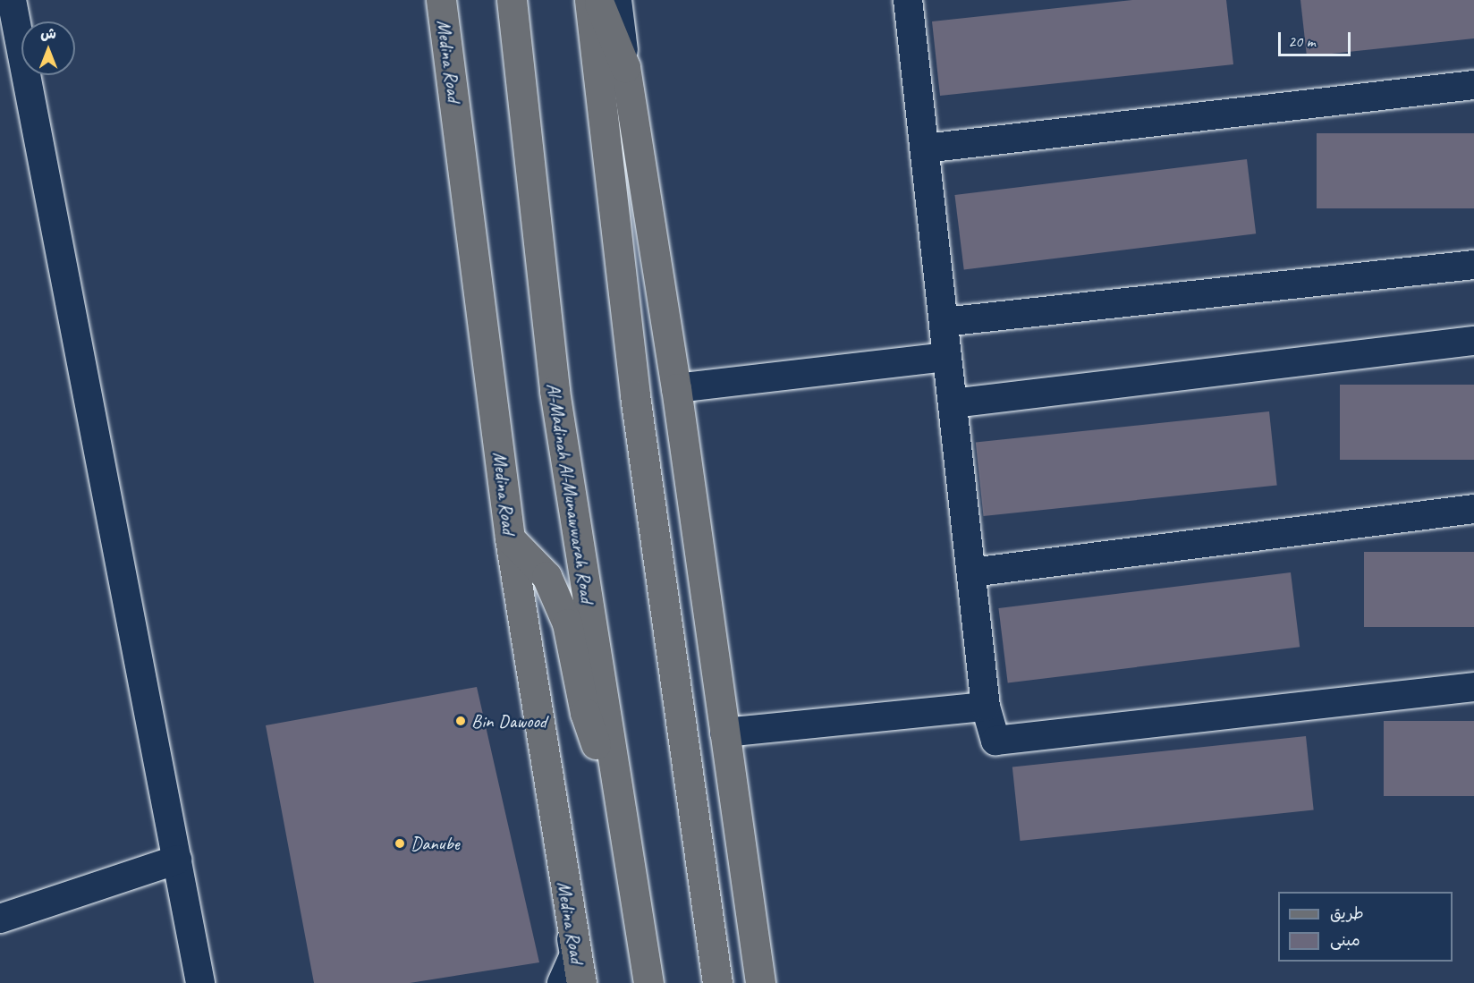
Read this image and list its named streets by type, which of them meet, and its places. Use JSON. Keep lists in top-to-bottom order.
{
  "streets": {
    "main road": ["Medina Road", "Al-Madinah Al-Munawwarah Road"]
  },
  "places": ["Bin Dawood", "Danube"],
  "legend": ["طريق", "مبنى"],
  "scale_bar": "20 m",
  "north": "top"
}
